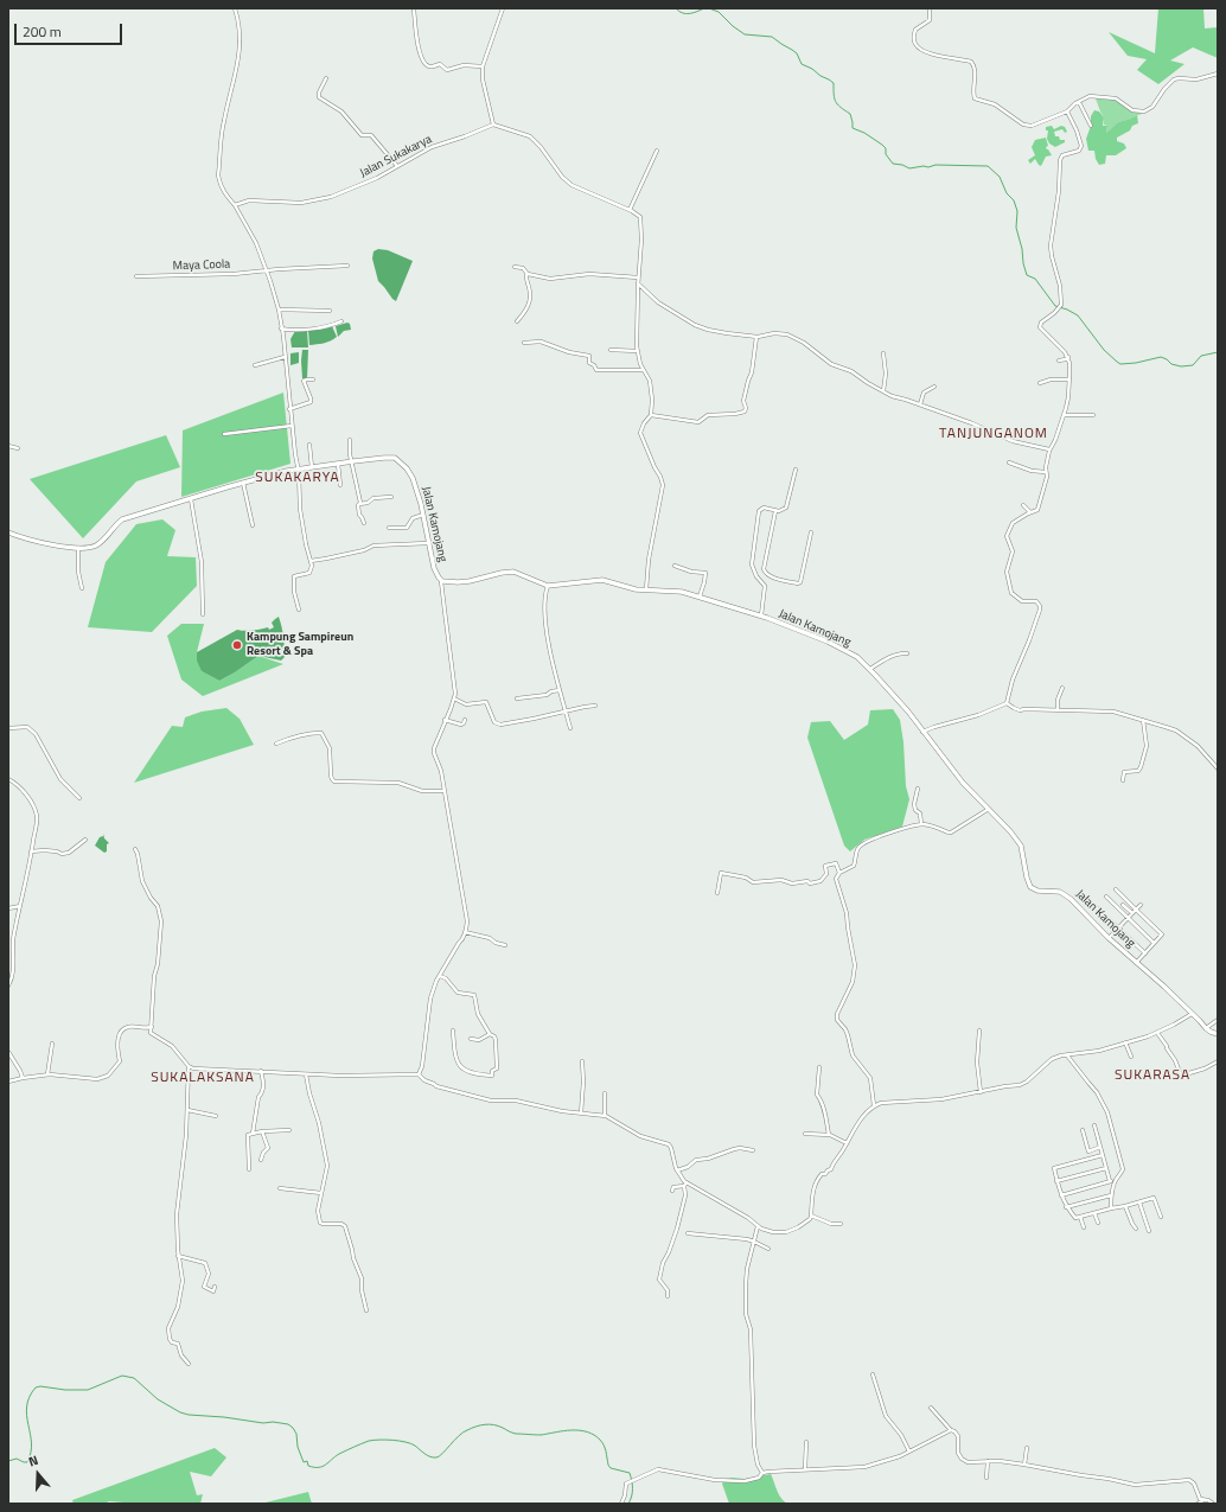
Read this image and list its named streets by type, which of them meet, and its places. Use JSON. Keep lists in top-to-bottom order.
{
  "streets": {
    "main road": ["Jalan Kamojang"],
    "street": ["Jalan Sukakarya", "Maya Coola"]
  },
  "districts": [
    "TANJUNGANOM",
    "SUKAKARYA",
    "SUKARASA",
    "SUKALAKSANA"
  ],
  "places": ["Kampung Sampireun Resort & Spa"],
  "scale_bar": "200 m",
  "north": "top"
}
